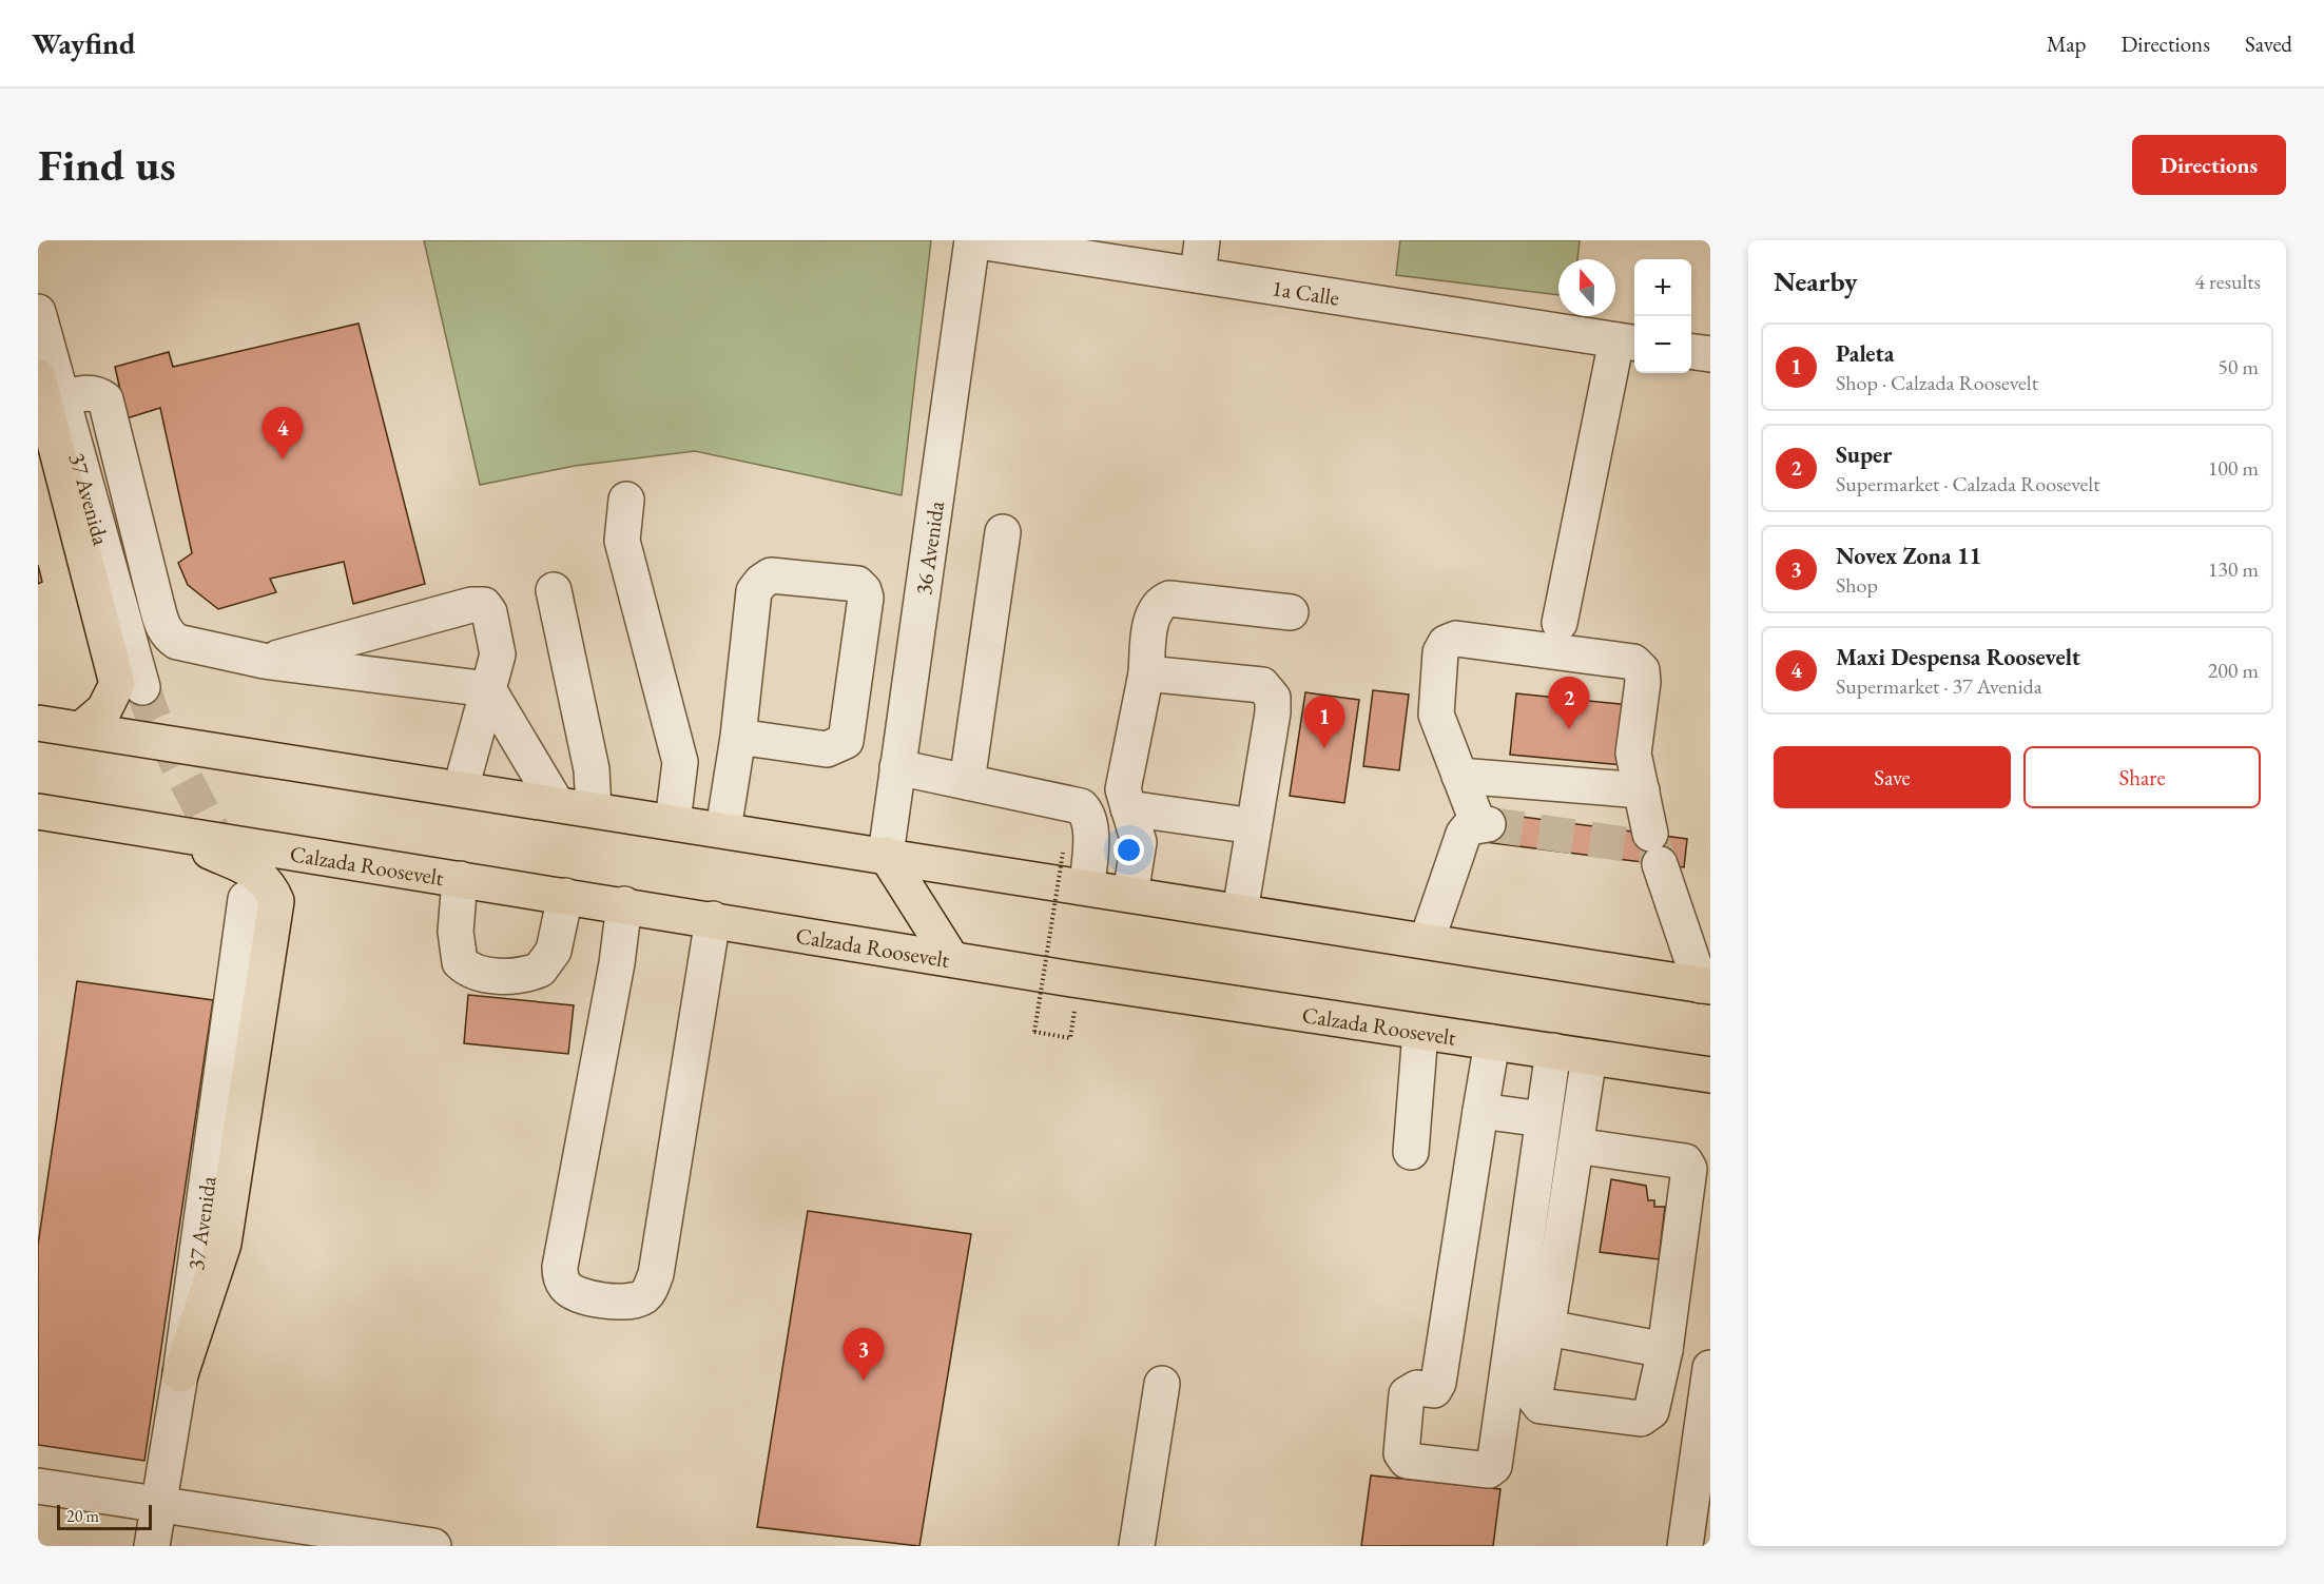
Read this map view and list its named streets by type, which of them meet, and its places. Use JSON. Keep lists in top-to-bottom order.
{
  "streets": {
    "highway": ["Calzada Roosevelt"],
    "street": ["1a Calle", "37 Avenida", "36 Avenida"]
  },
  "crossings": [
    ["1a Calle", "36 Avenida"]
  ],
  "scale_bar": "20 m",
  "north": "top",
  "page": {
    "header": "Wayfind",
    "nav": ["Map", "Directions", "Saved"],
    "buttons": [
      "Directions",
      ["Save", "Share"]
    ],
    "title": "Find us",
    "heading": ["Nearby", "4 results"],
    "map_buttons": ["+", "−"],
    "list": [
      {
        "mark": "1",
        "name": "Paleta",
        "note": "Shop · Calzada Roosevelt",
        "value": "50 m"
      },
      {
        "mark": "2",
        "name": "Super",
        "note": "Supermarket · Calzada Roosevelt",
        "value": "100 m"
      },
      {
        "mark": "3",
        "name": "Novex Zona 11",
        "note": "Shop",
        "value": "130 m"
      },
      {
        "mark": "4",
        "name": "Maxi Despensa Roosevelt",
        "note": "Supermarket · 37 Avenida",
        "value": "200 m"
      }
    ],
    "pins": [
      "4",
      "2",
      "1",
      "3"
    ],
    "scale": "20 m"
  }
}
